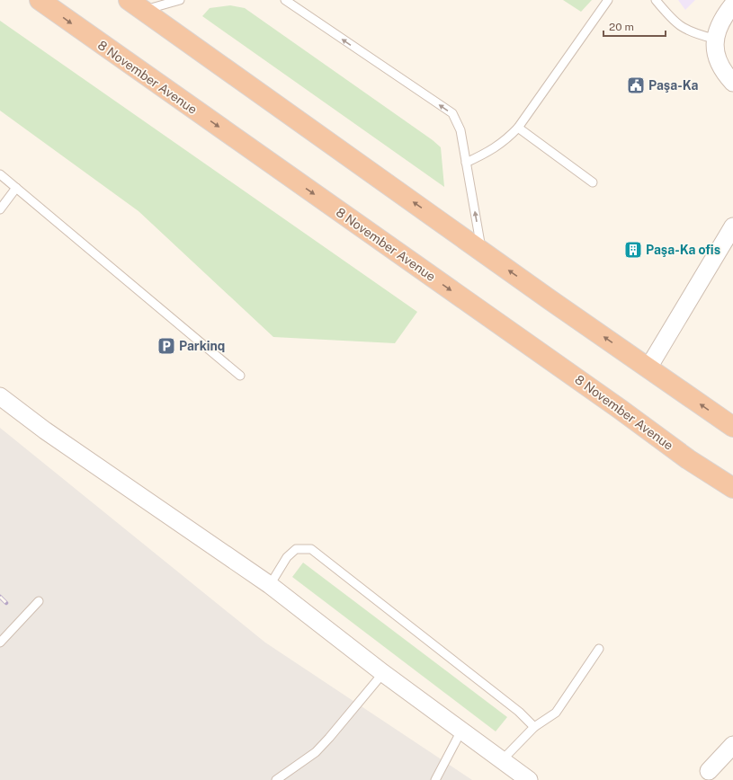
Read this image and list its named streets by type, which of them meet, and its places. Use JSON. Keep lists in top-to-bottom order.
{
  "streets": {
    "highway": ["8 November Avenue"]
  },
  "places": {
    "public building": ["Paşa-Ka"],
    "building": ["Paşa-Ka ofis"],
    "parking": ["Parkinq"]
  },
  "scale_bar": "20 m"
}
